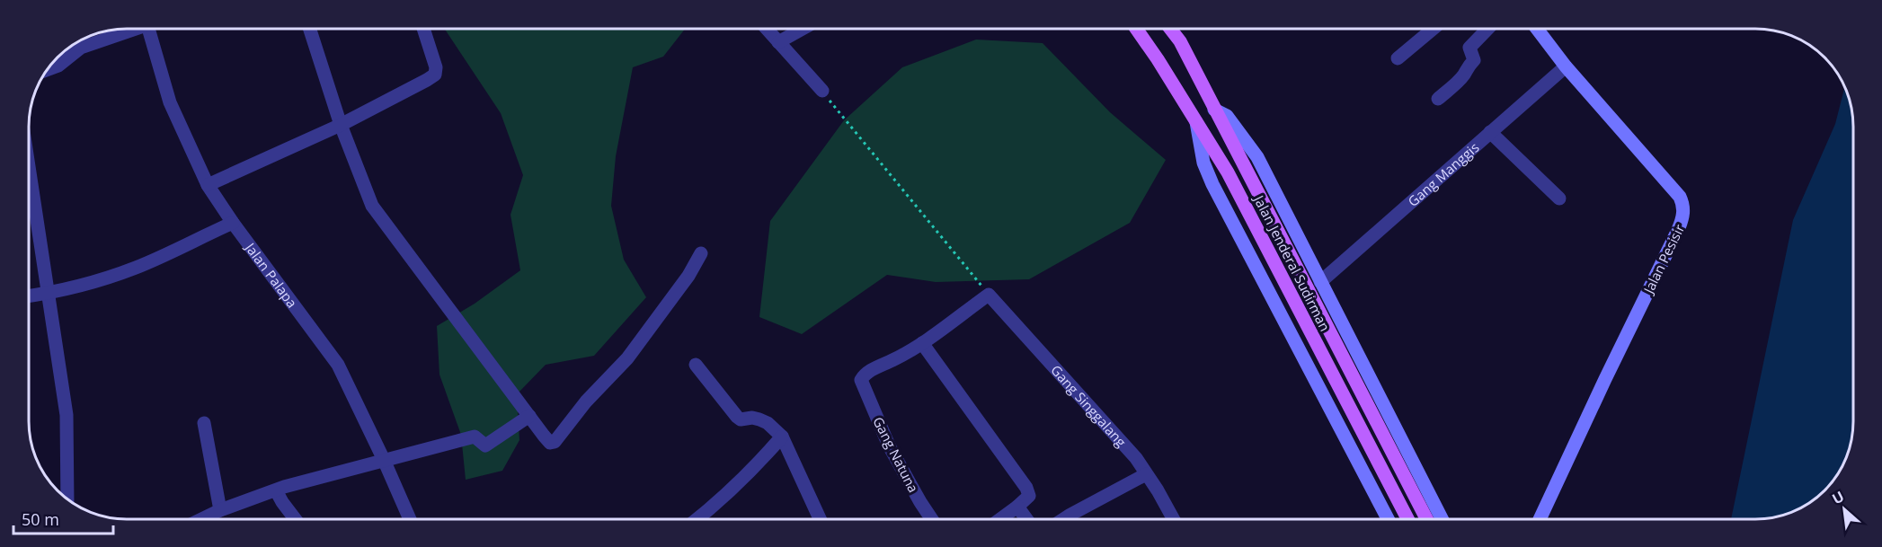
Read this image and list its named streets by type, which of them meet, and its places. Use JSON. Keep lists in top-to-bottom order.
{
  "streets": {
    "main road": ["Jalan Jenderal Sudirman"],
    "street": [
      "Gang Manggis",
      "Jalan Pesisir",
      "Jalan Palapa",
      "Gang Singgalang",
      "Gang Natuna"
    ]
  },
  "crossings": [
    ["Gang Manggis", "Jalan Pesisir"]
  ],
  "scale_bar": "50 m",
  "north": "top left"
}
